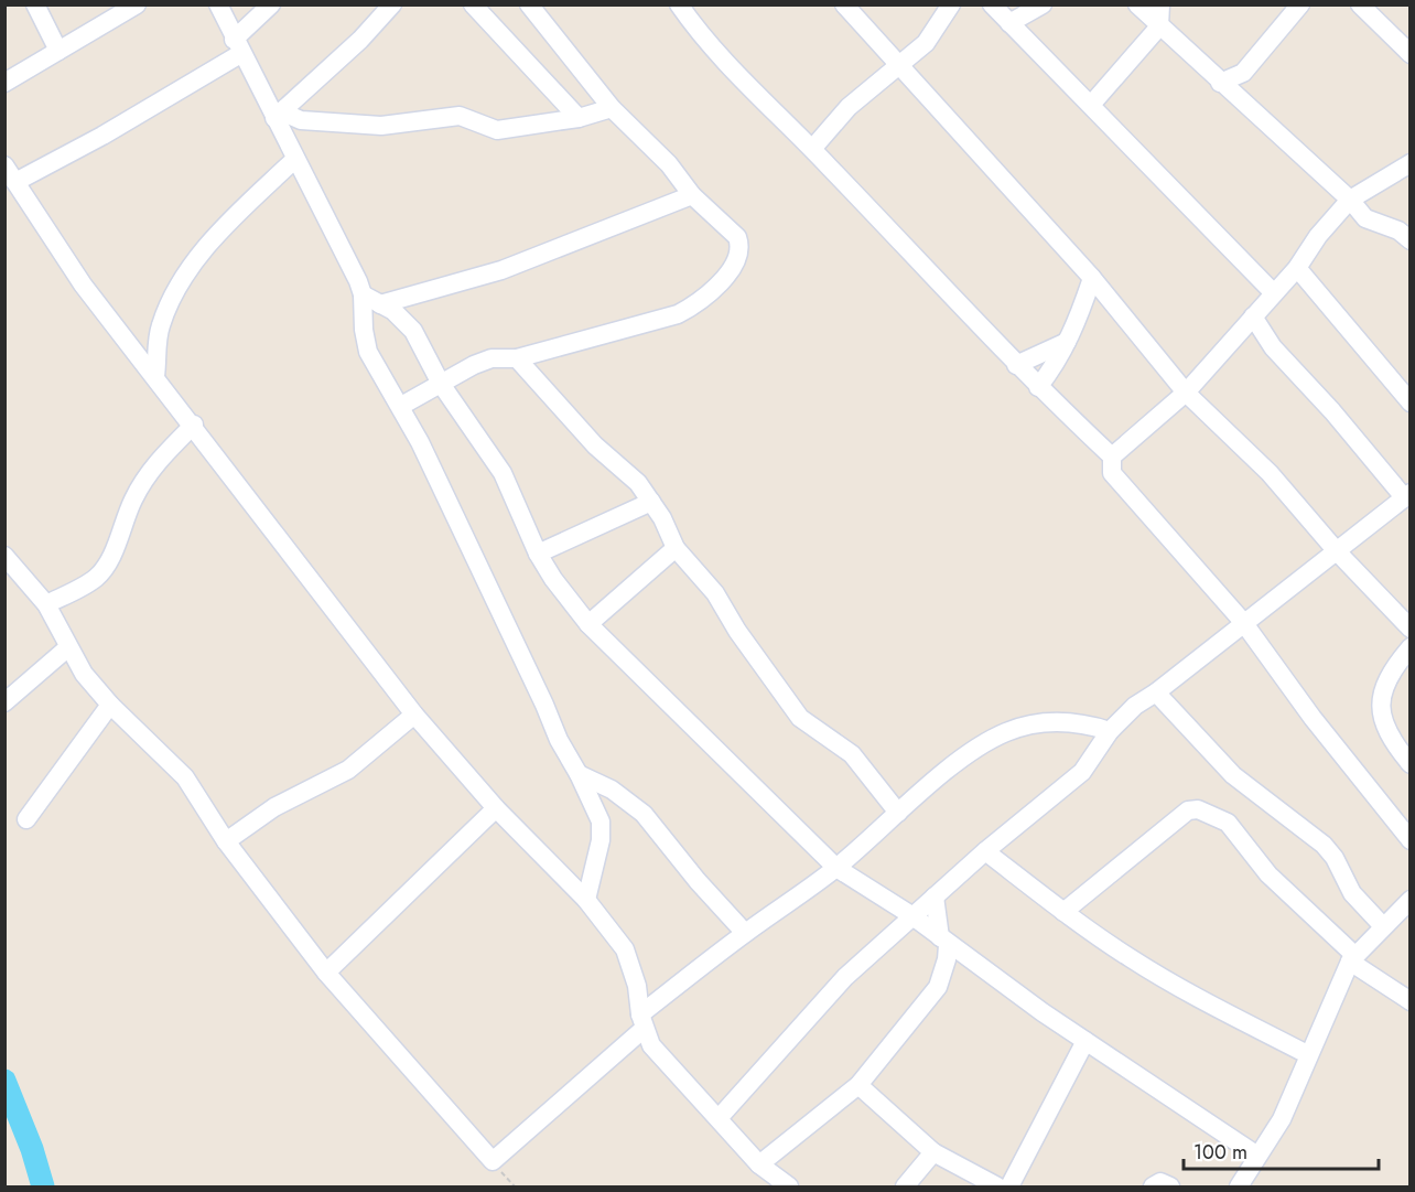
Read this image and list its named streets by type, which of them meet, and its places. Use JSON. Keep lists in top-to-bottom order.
{
  "scale_bar": "100 m"
}
